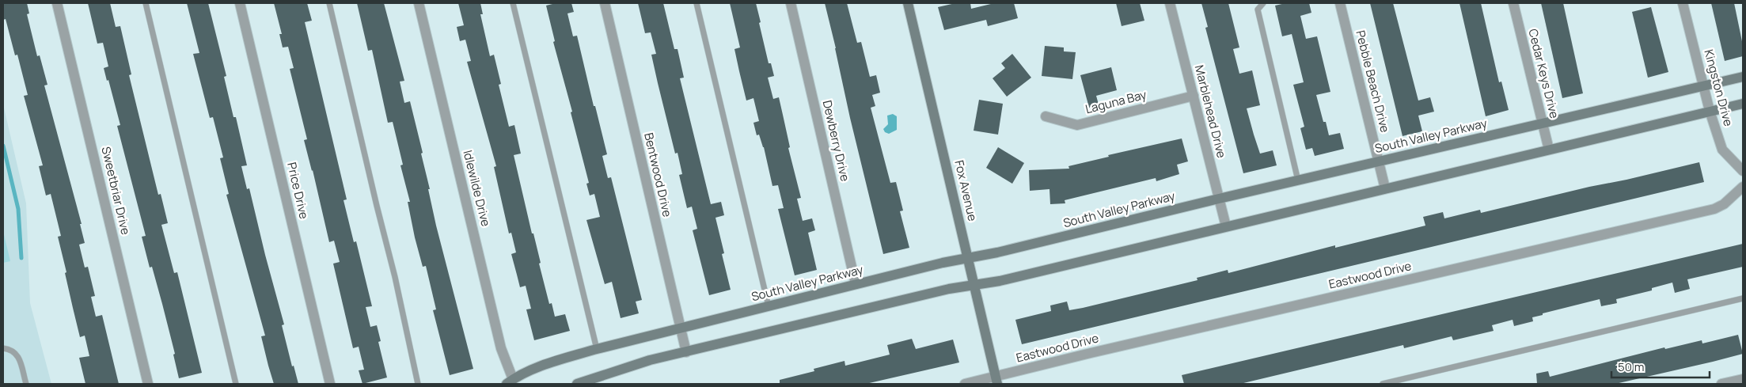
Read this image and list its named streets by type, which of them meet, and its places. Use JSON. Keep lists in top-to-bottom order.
{
  "streets": {
    "main road": ["South Valley Parkway", "Fox Avenue"],
    "street": [
      "Cedar Keys Drive",
      "Pebble Beach Drive",
      "Kingston Drive",
      "Laguna Bay",
      "Marblehead Drive",
      "Dewberry Drive",
      "Bentwood Drive",
      "Idlewilde Drive",
      "Sweetbriar Drive",
      "Price Drive",
      "Eastwood Drive"
    ]
  },
  "crossings": [
    ["Cedar Keys Drive", "South Valley Parkway"],
    ["Pebble Beach Drive", "South Valley Parkway"],
    ["Kingston Drive", "South Valley Parkway"],
    ["Laguna Bay", "Marblehead Drive"],
    ["Marblehead Drive", "South Valley Parkway"],
    ["South Valley Parkway", "Dewberry Drive"],
    ["South Valley Parkway", "Bentwood Drive"],
    ["South Valley Parkway", "Idlewilde Drive"],
    ["South Valley Parkway", "Fox Avenue"],
    ["Fox Avenue", "Eastwood Drive"]
  ],
  "scale_bar": "50 m"
}
